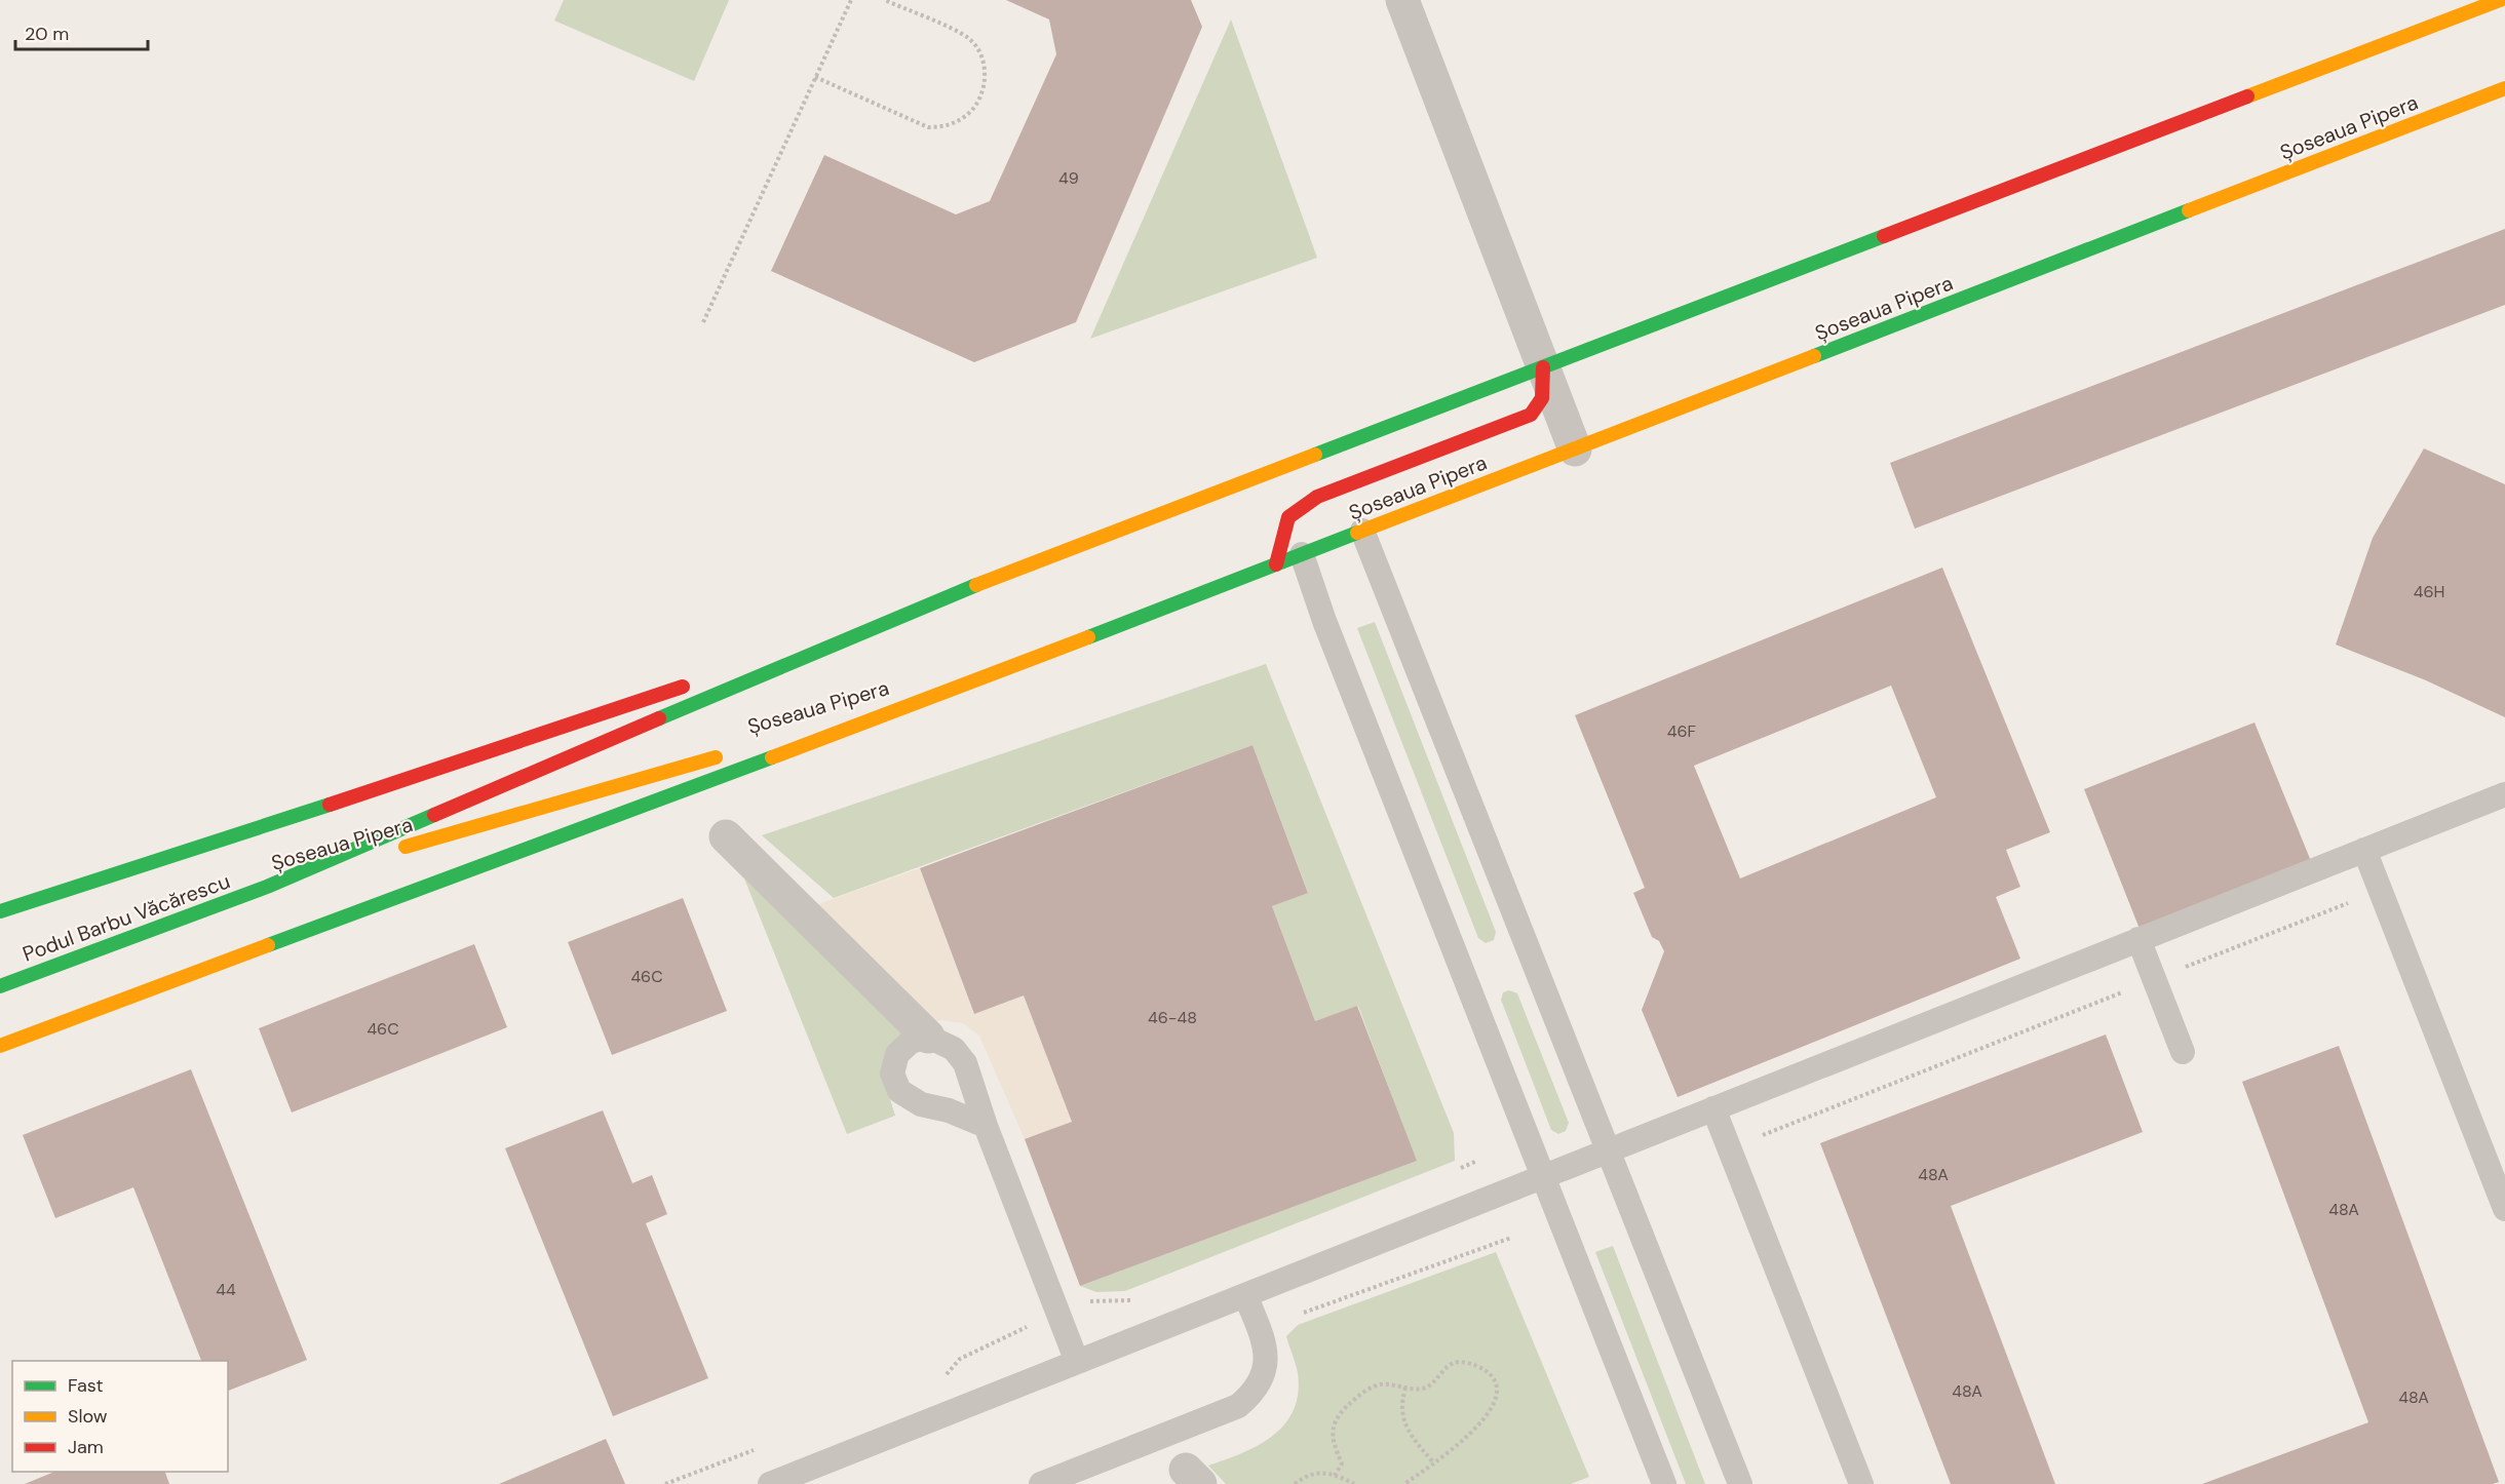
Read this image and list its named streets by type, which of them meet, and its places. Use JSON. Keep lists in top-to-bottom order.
{
  "streets": {
    "main road": ["Șoseaua Pipera", "Podul Barbu Văcărescu"]
  },
  "crossings": [
    ["Șoseaua Pipera", "Podul Barbu Văcărescu"]
  ],
  "house_numbers": [
    "49",
    "46H",
    "46F",
    "46C",
    "46-48",
    "46C",
    "48A",
    "48A",
    "44",
    "48A",
    "48A"
  ],
  "legend": ["Fast", "Slow", "Jam"],
  "scale_bar": "20 m"
}
